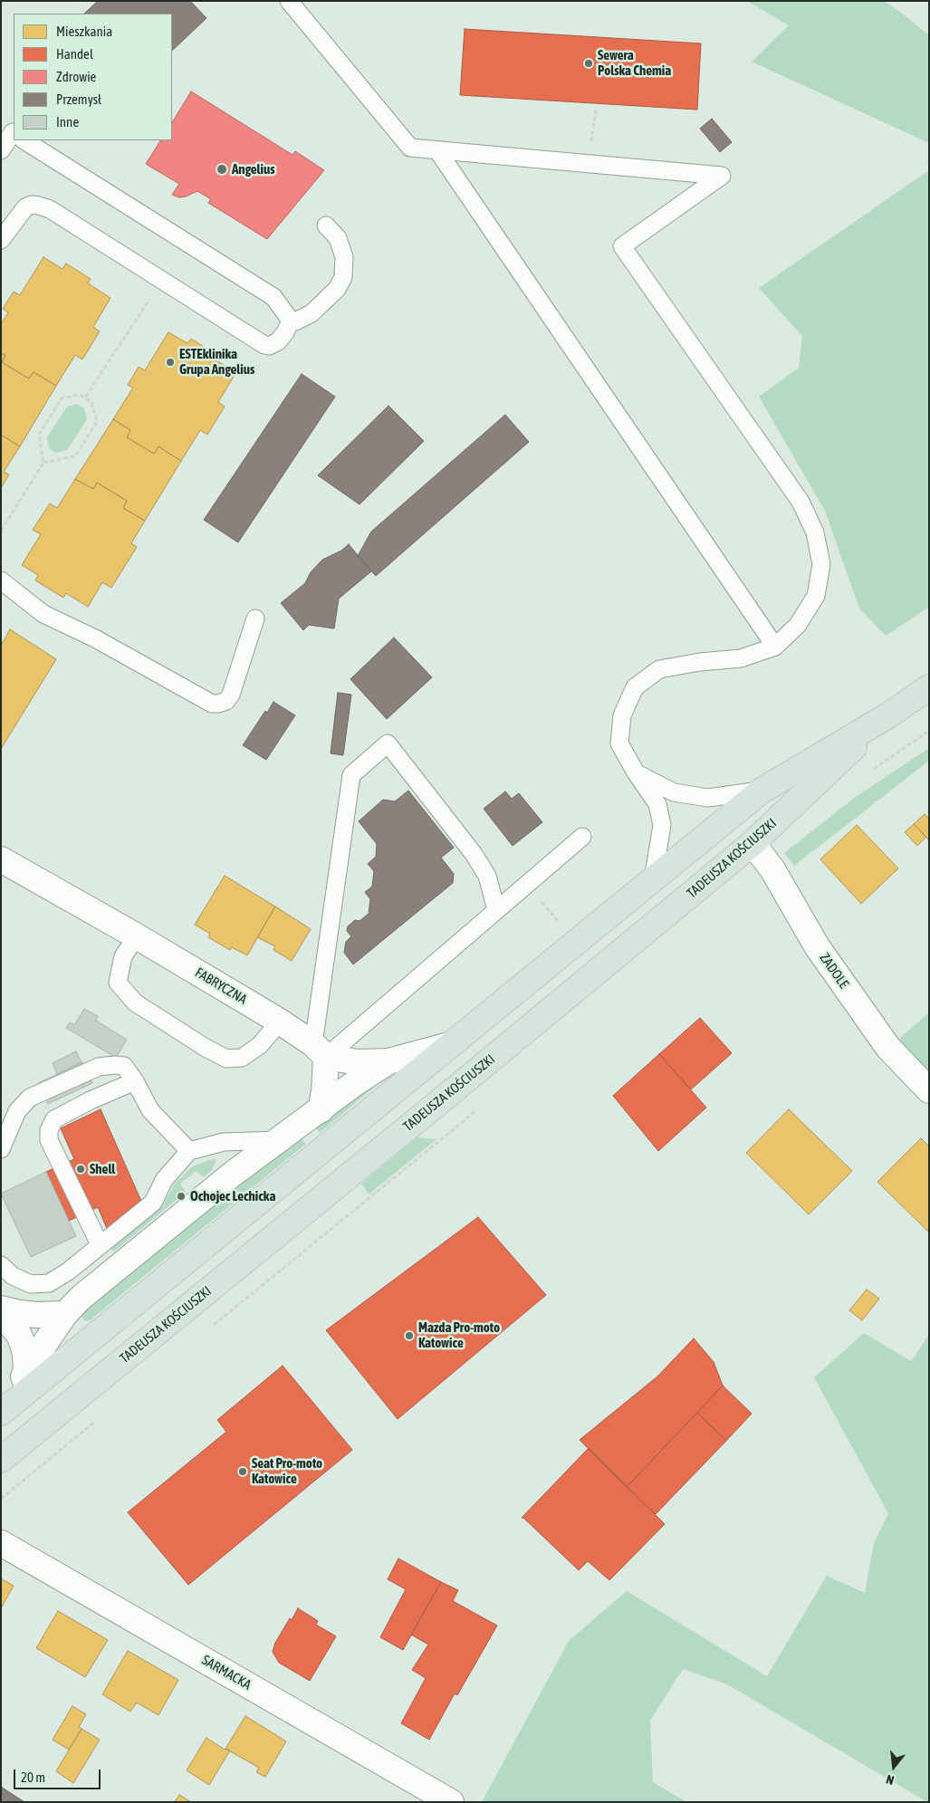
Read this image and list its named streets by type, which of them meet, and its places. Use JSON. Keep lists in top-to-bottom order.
{
  "streets": {
    "main road": ["TADEUSZA KOŚCIUSZKI"],
    "street": ["ZADOLE", "FABRYCZNA", "SARMACKA"]
  },
  "crossings": [
    ["TADEUSZA KOŚCIUSZKI", "ZADOLE"],
    ["TADEUSZA KOŚCIUSZKI", "FABRYCZNA"]
  ],
  "places": [
    "Sewera Polska Chemia",
    "Angelius",
    "ESTEklinika Grupa Angelius",
    "Shell",
    "Ochojec Lechicka",
    "Mazda Pro-moto Katowice",
    "Seat Pro-moto Katowice"
  ],
  "legend": [
    "Mieszkania",
    "Handel",
    "Zdrowie",
    "Przemysł",
    "Inne"
  ],
  "scale_bar": "20 m",
  "north": "bottom"
}
